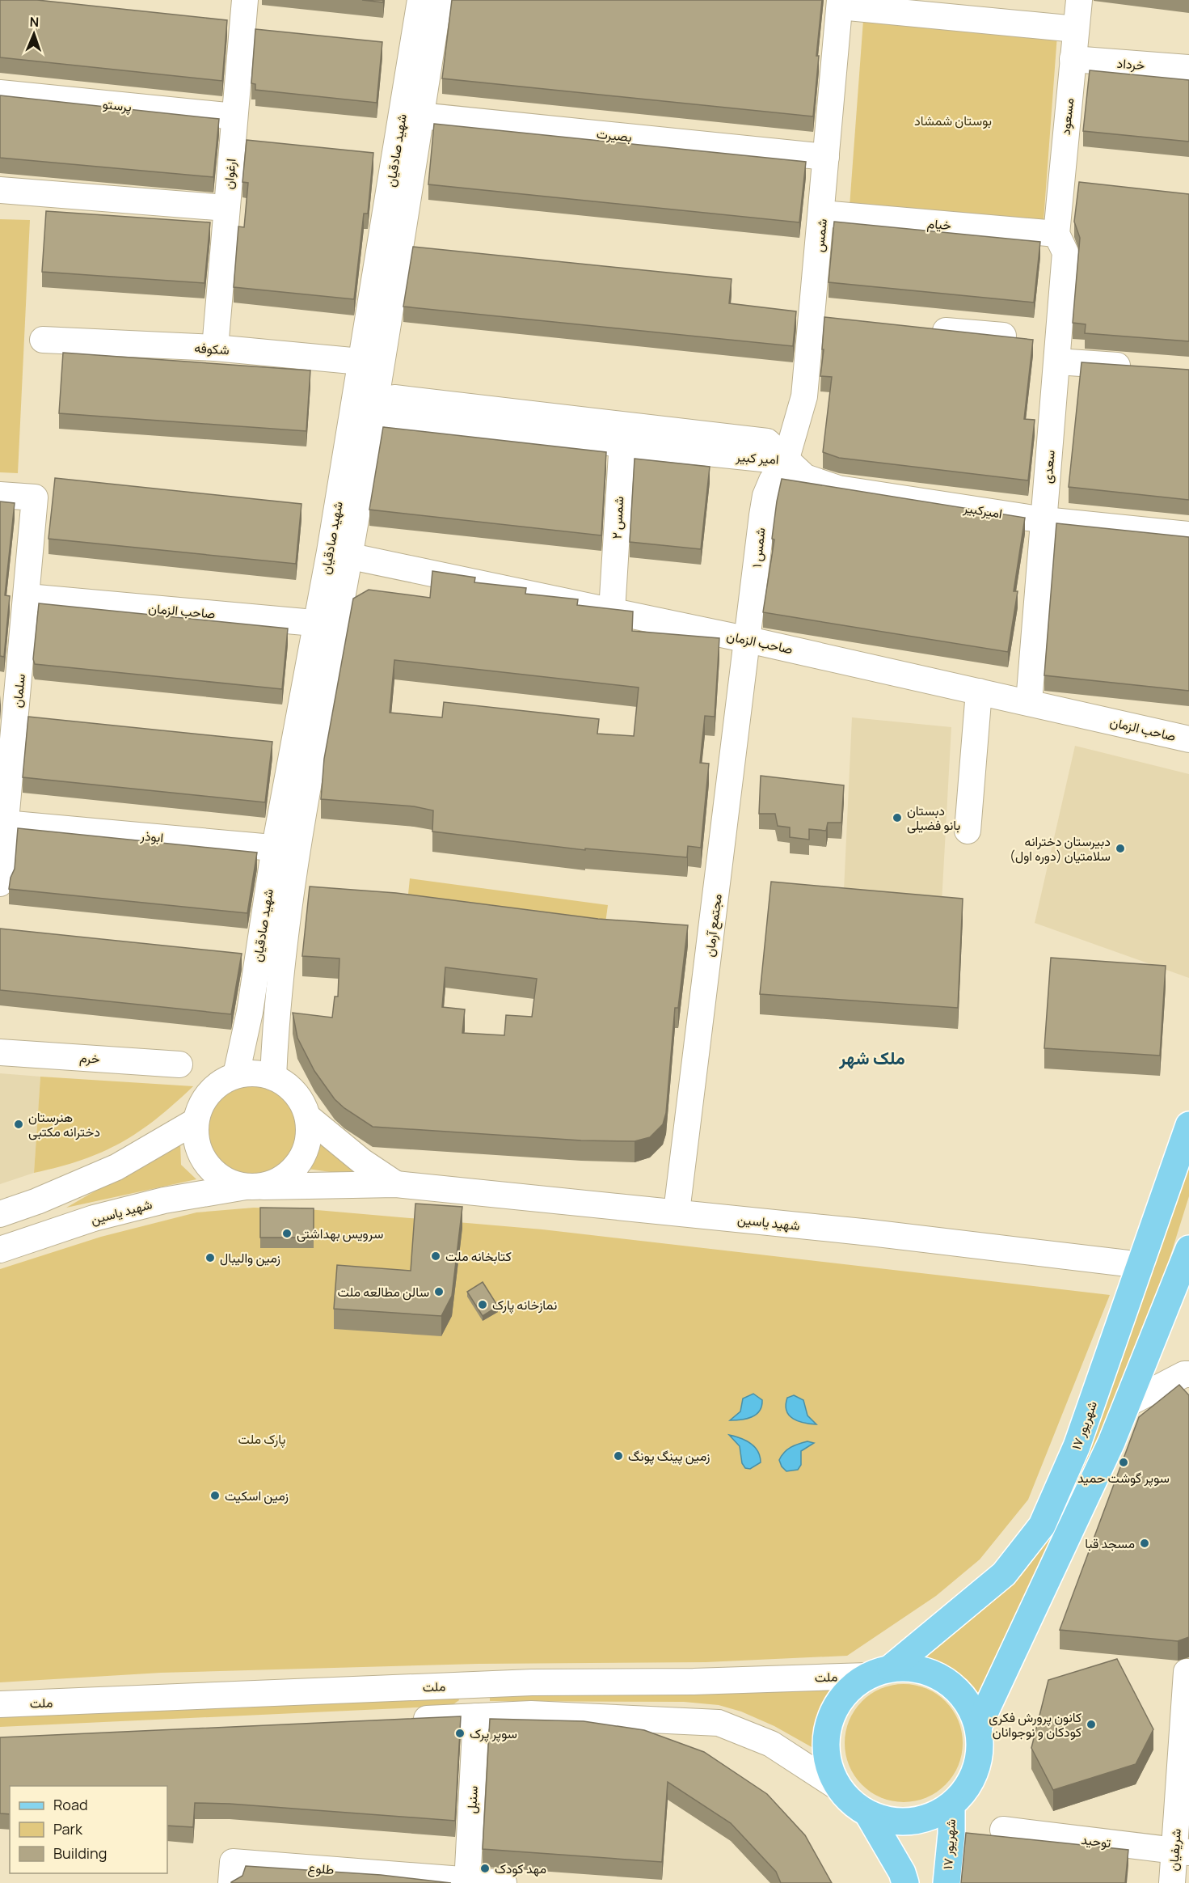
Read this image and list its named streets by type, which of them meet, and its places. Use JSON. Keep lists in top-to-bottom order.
{
  "streets": {
    "main road": ["۱۷ شهریور"],
    "street": [
      "خرداد",
      "پرستو",
      "مسعود",
      "بصیرت",
      "شهید صادقیان",
      "ارغوان",
      "خیام",
      "شمس",
      "شکوفه",
      "امیر کبیر",
      "سعدی",
      "امیرکبیر",
      "شمس ۲",
      "شمس ۱",
      "صاحب الزمان",
      "سلمان",
      "ابوذر",
      "مجتمع آرمان",
      "خرم",
      "شهید یاسین",
      "ملت",
      "سنبل",
      "توحید",
      "شریفیان",
      "طلوع"
    ]
  },
  "crossings": [
    ["خرداد", "مسعود"],
    ["پرستو", "ارغوان"],
    ["مسعود", "خیام"],
    ["مسعود", "سعدی"],
    ["بصیرت", "شهید صادقیان"],
    ["بصیرت", "شمس"],
    ["شهید صادقیان", "شکوفه"],
    ["شهید صادقیان", "صاحب الزمان"],
    ["شهید صادقیان", "ابوذر"],
    ["شهید صادقیان", "شهید یاسین"],
    ["ارغوان", "شکوفه"],
    ["خیام", "شمس"],
    ["خیام", "سعدی"],
    ["شمس", "امیر کبیر"],
    ["شمس", "امیرکبیر"],
    ["شمس", "شمس ۱"],
    ["امیر کبیر", "امیرکبیر"],
    ["امیر کبیر", "شمس ۲"],
    ["امیر کبیر", "شمس ۱"],
    ["سعدی", "امیرکبیر"],
    ["سعدی", "صاحب الزمان"],
    ["امیرکبیر", "شمس ۱"],
    ["شمس ۲", "صاحب الزمان"],
    ["شمس ۱", "صاحب الزمان"],
    ["شمس ۱", "مجتمع آرمان"],
    ["صاحب الزمان", "سلمان"],
    ["صاحب الزمان", "مجتمع آرمان"],
    ["سلمان", "ابوذر"],
    ["مجتمع آرمان", "شهید یاسین"],
    ["شهید یاسین", "۱۷ شهریور"],
    ["۱۷ شهریور", "ملت"],
    ["سنبل", "طلوع"],
    ["توحید", "شریفیان"]
  ],
  "districts": ["ملک شهر"],
  "parks": ["بوستان شمشاد", "پارک ملت"],
  "places": [
    "دبستان بانو فضیلی",
    "دبیرستان دخترانه سلامتیان (دوره اول)",
    "هنرستان دخترانه مکتبی",
    "سرویس بهداشتی",
    "کتابخانه ملت",
    "زمین والیبال",
    "سالن مطالعه ملت",
    "نمازخانه پارک",
    "زمین پینگ پونگ",
    "سوپر گوشت حمید",
    "زمین اسکیت",
    "مسجد قبا",
    "کانون پرورش فکری کودکان و نوجوانان",
    "سوپر پرک",
    "مهد کودک"
  ],
  "legend": ["Road", "Park", "Building"],
  "north": "top"
}
